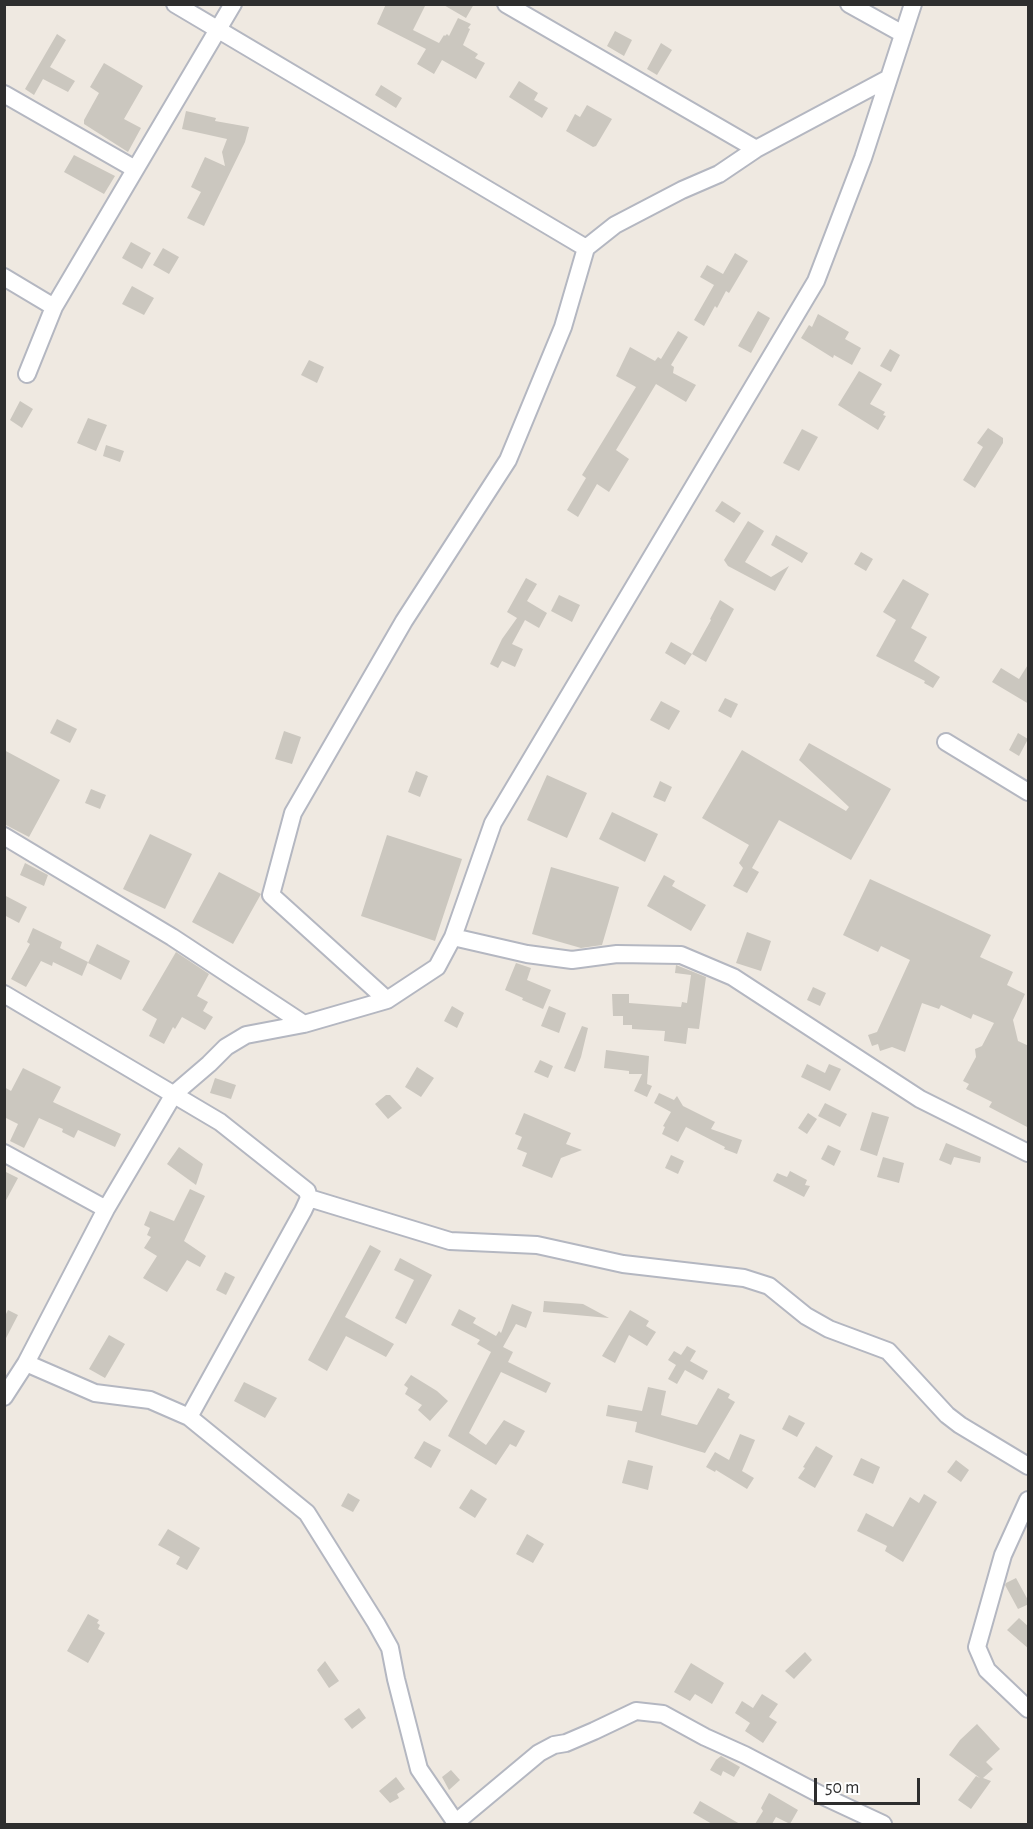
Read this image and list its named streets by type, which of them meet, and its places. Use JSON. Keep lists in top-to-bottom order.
{
  "scale_bar": "50 m"
}
